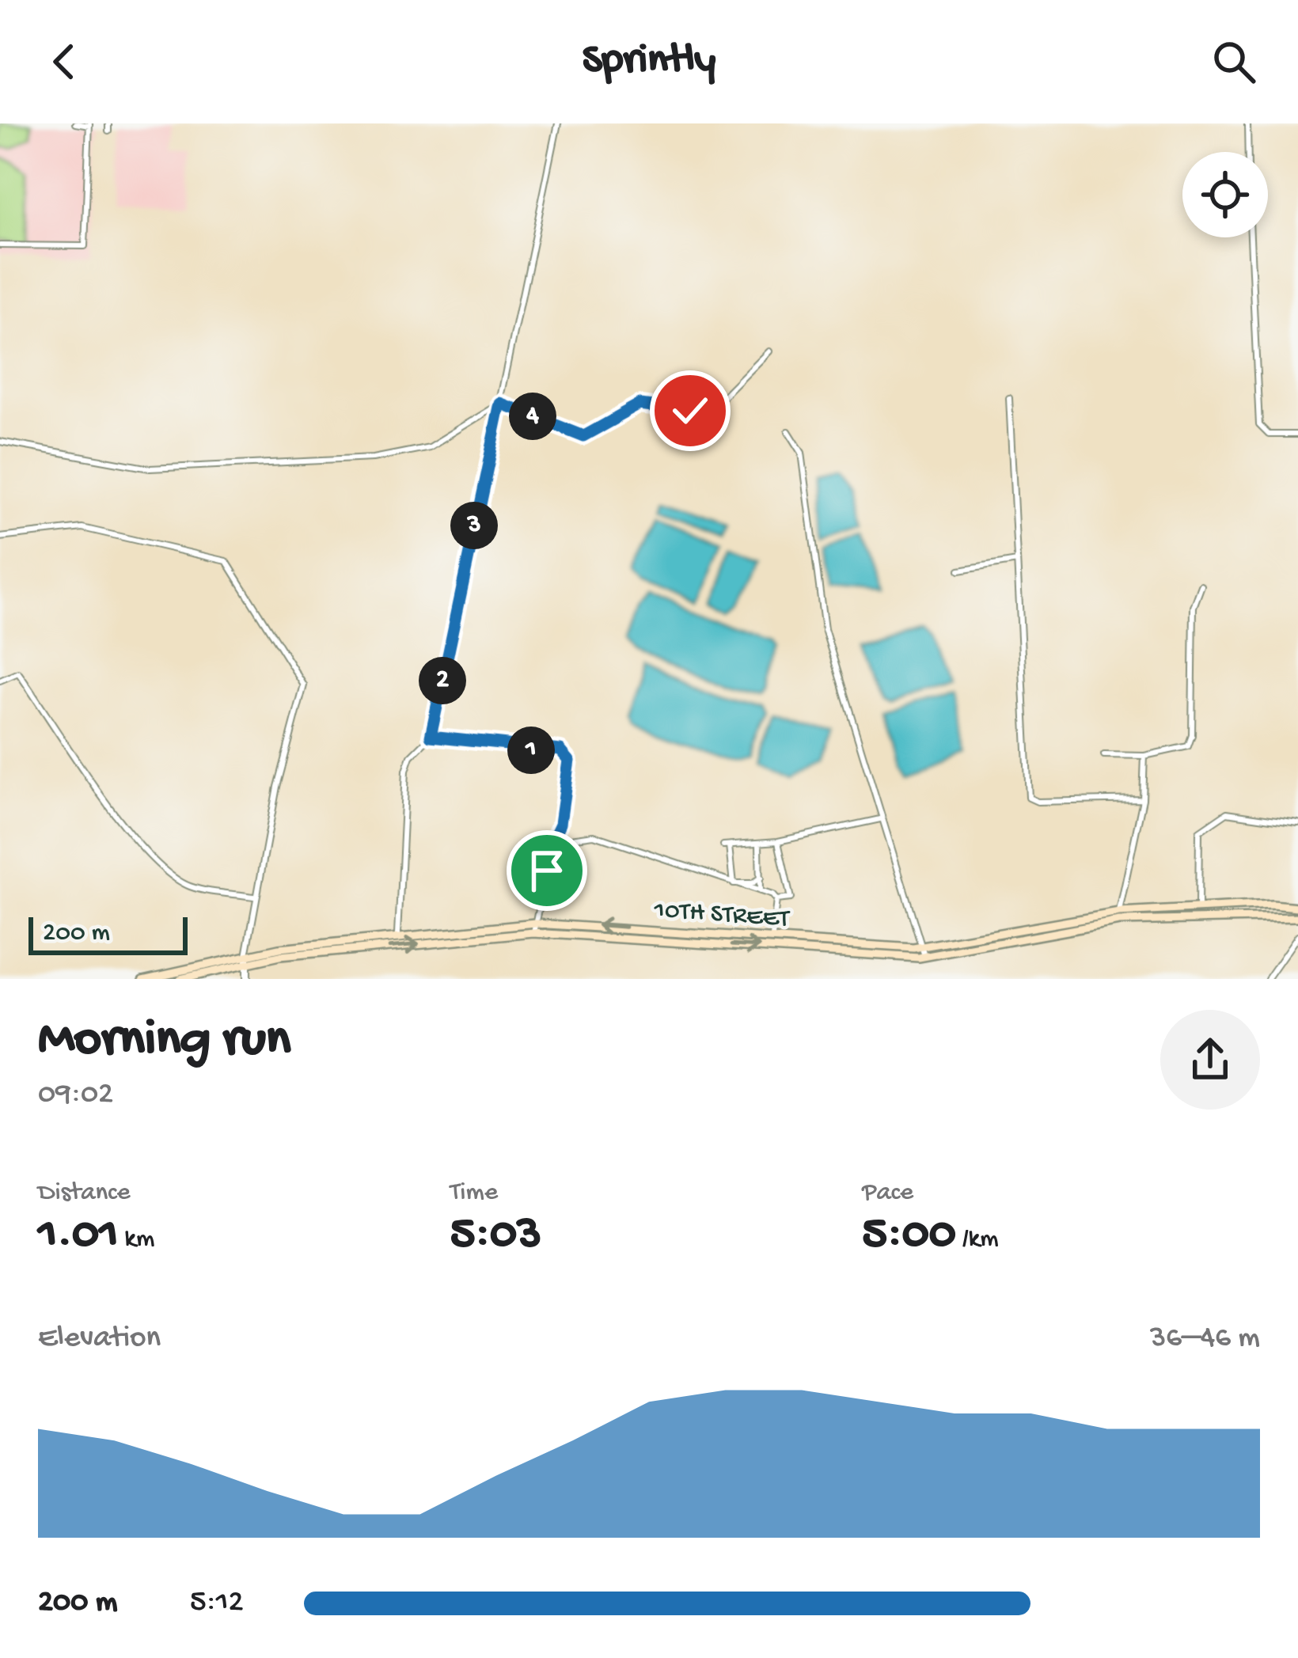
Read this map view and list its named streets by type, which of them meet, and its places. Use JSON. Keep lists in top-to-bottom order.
{
  "streets": {
    "main road": ["10TH STREET"]
  },
  "scale_bar": "200 m",
  "page": {
    "header": "Sprintly",
    "pins": [
      "4",
      "3",
      "2",
      "1"
    ],
    "scale": "200 m",
    "heading": ["Morning run", "09:02"],
    "stats": [
      ["Distance", "1.01 km"],
      ["Time", "5:03"],
      ["Pace", "5:00 /km"]
    ],
    "chart": ["Elevation", "36–46 m"],
    "list": [
      {
        "name": "200 m",
        "note": "5:12"
      }
    ]
  }
}
